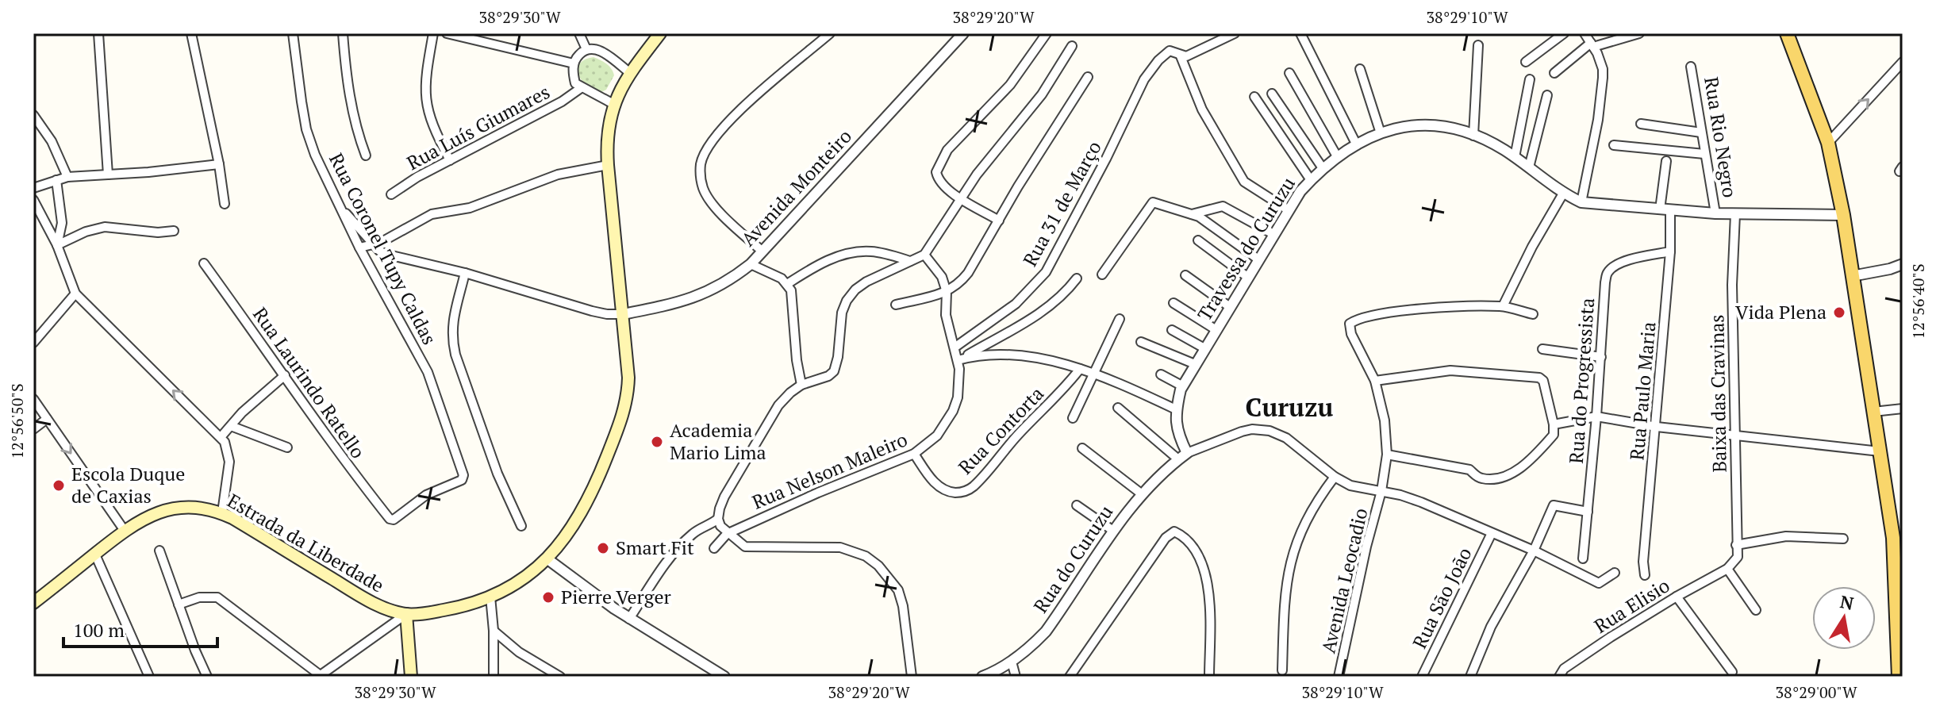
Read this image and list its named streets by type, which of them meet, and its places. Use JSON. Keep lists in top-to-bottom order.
{
  "streets": {
    "main road": ["Estrada da Liberdade"],
    "street": [
      "Rua Luís Giumares",
      "Rua Rio Negro",
      "Avenida Monteiro",
      "Rua 31 de Março",
      "Rua Coronel Tupy Caldas",
      "Travessa do Curuzu",
      "Rua do Progressista",
      "Rua Laurindo Ratello",
      "Rua Paulo Maria",
      "Baixa das Cravinas",
      "Rua Contorta",
      "Rua Nelson Maleiro",
      "Rua do Curuzu",
      "Avenida Leocadio",
      "Rua São João",
      "Rua Elisio"
    ]
  },
  "crossings": [
    ["Rua Rio Negro", "Travessa do Curuzu"],
    ["Rua Rio Negro", "Baixa das Cravinas"],
    ["Avenida Monteiro", "Estrada da Liberdade"],
    ["Rua 31 de Março", "Rua Nelson Maleiro"],
    ["Rua Coronel Tupy Caldas", "Rua Laurindo Ratello"],
    ["Travessa do Curuzu", "Rua Paulo Maria"],
    ["Travessa do Curuzu", "Baixa das Cravinas"],
    ["Rua do Progressista", "Rua Paulo Maria"],
    ["Baixa das Cravinas", "Rua Elisio"],
    ["Rua Contorta", "Rua Nelson Maleiro"]
  ],
  "districts": ["Curuzu"],
  "places": [
    "Vida Plena",
    "Academia Mario Lima",
    "Escola Duque de Caxias",
    "Smart Fit",
    "Pierre Verger"
  ],
  "scale_bar": "100 m",
  "north": "top",
  "coordinates": [
    "38°29'30\"W",
    "38°29'20\"W",
    "38°29'10\"W",
    "12°56'40\"S",
    "12°56'50\"S",
    "38°29'00\"W"
  ]
}
